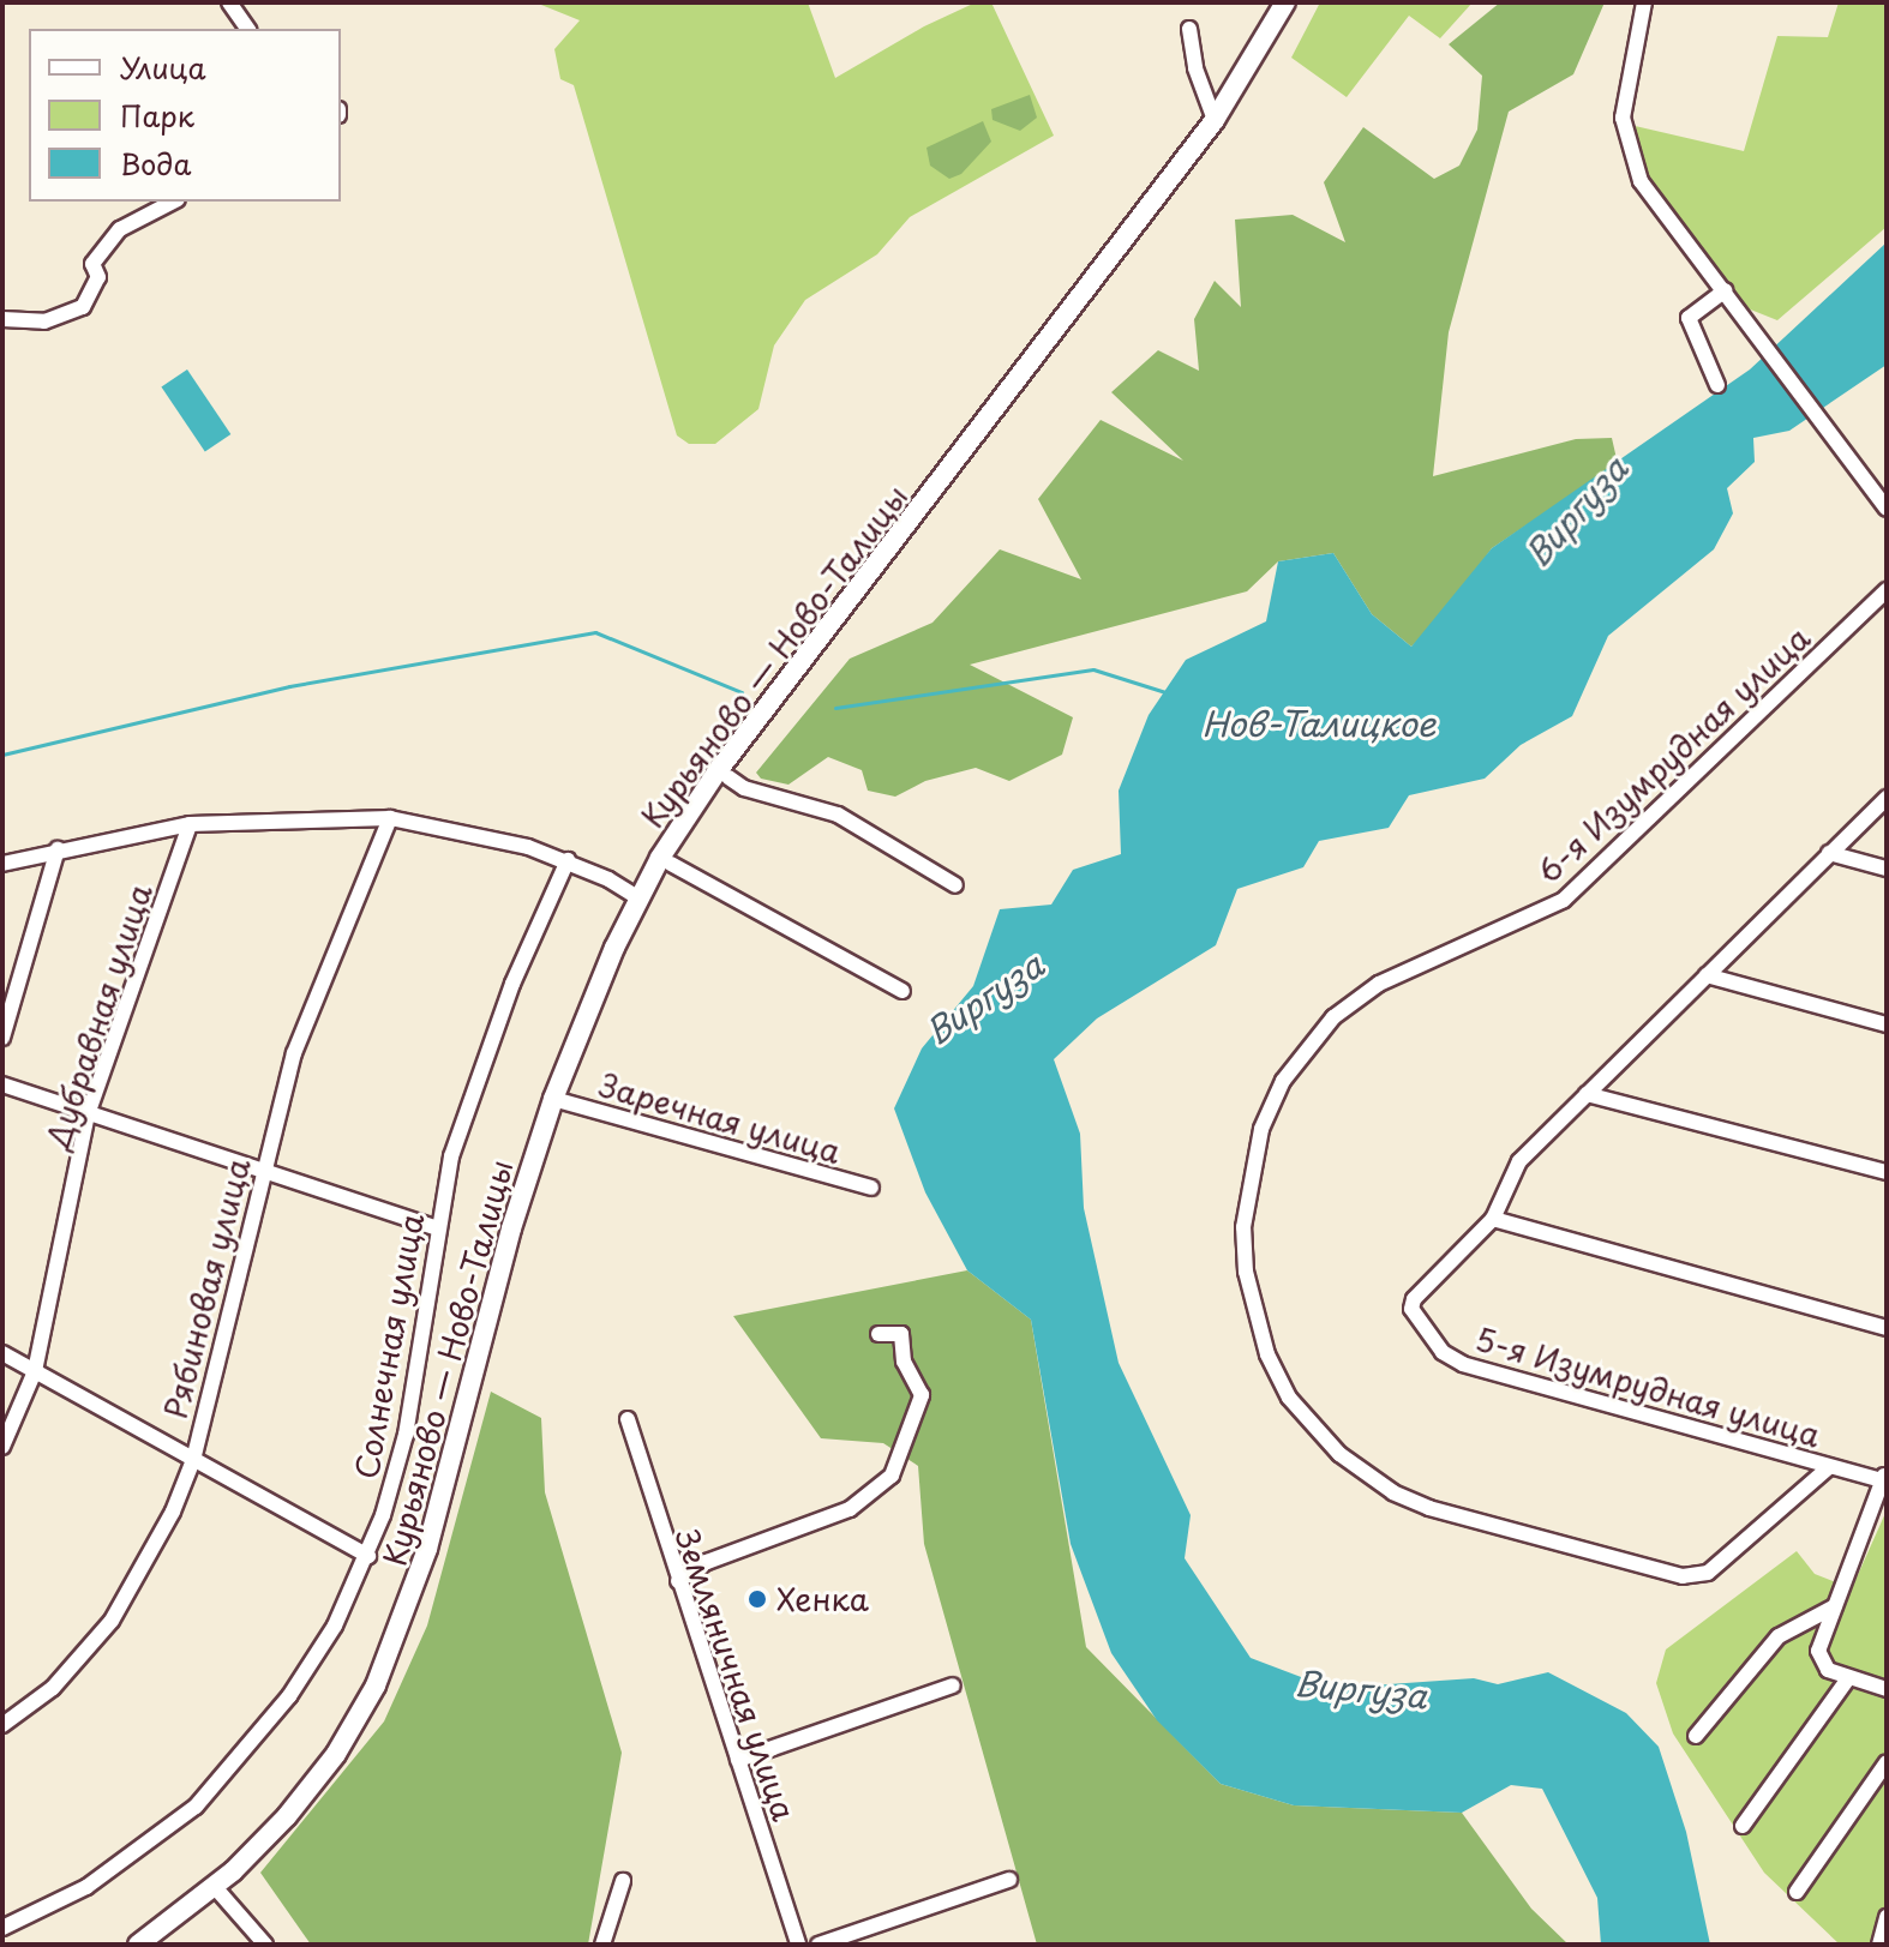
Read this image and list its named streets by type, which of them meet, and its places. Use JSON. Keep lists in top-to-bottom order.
{
  "streets": {
    "main road": ["Курьяново — Ново-Талицы"],
    "street": [
      "6-я Изумрудная улица",
      "Дубравная улица",
      "Заречная улица",
      "Рябиновая улица",
      "Солнечная улица",
      "5-я Изумрудная улица",
      "Земляничная улица"
    ]
  },
  "crossings": [
    ["Курьяново — Ново-Талицы", "Заречная улица"],
    ["6-я Изумрудная улица", "5-я Изумрудная улица"]
  ],
  "water": ["Виргуза", "Нов-Талицкое"],
  "places": ["Хенка"],
  "legend": ["Улица", "Парк", "Вода"]
}
